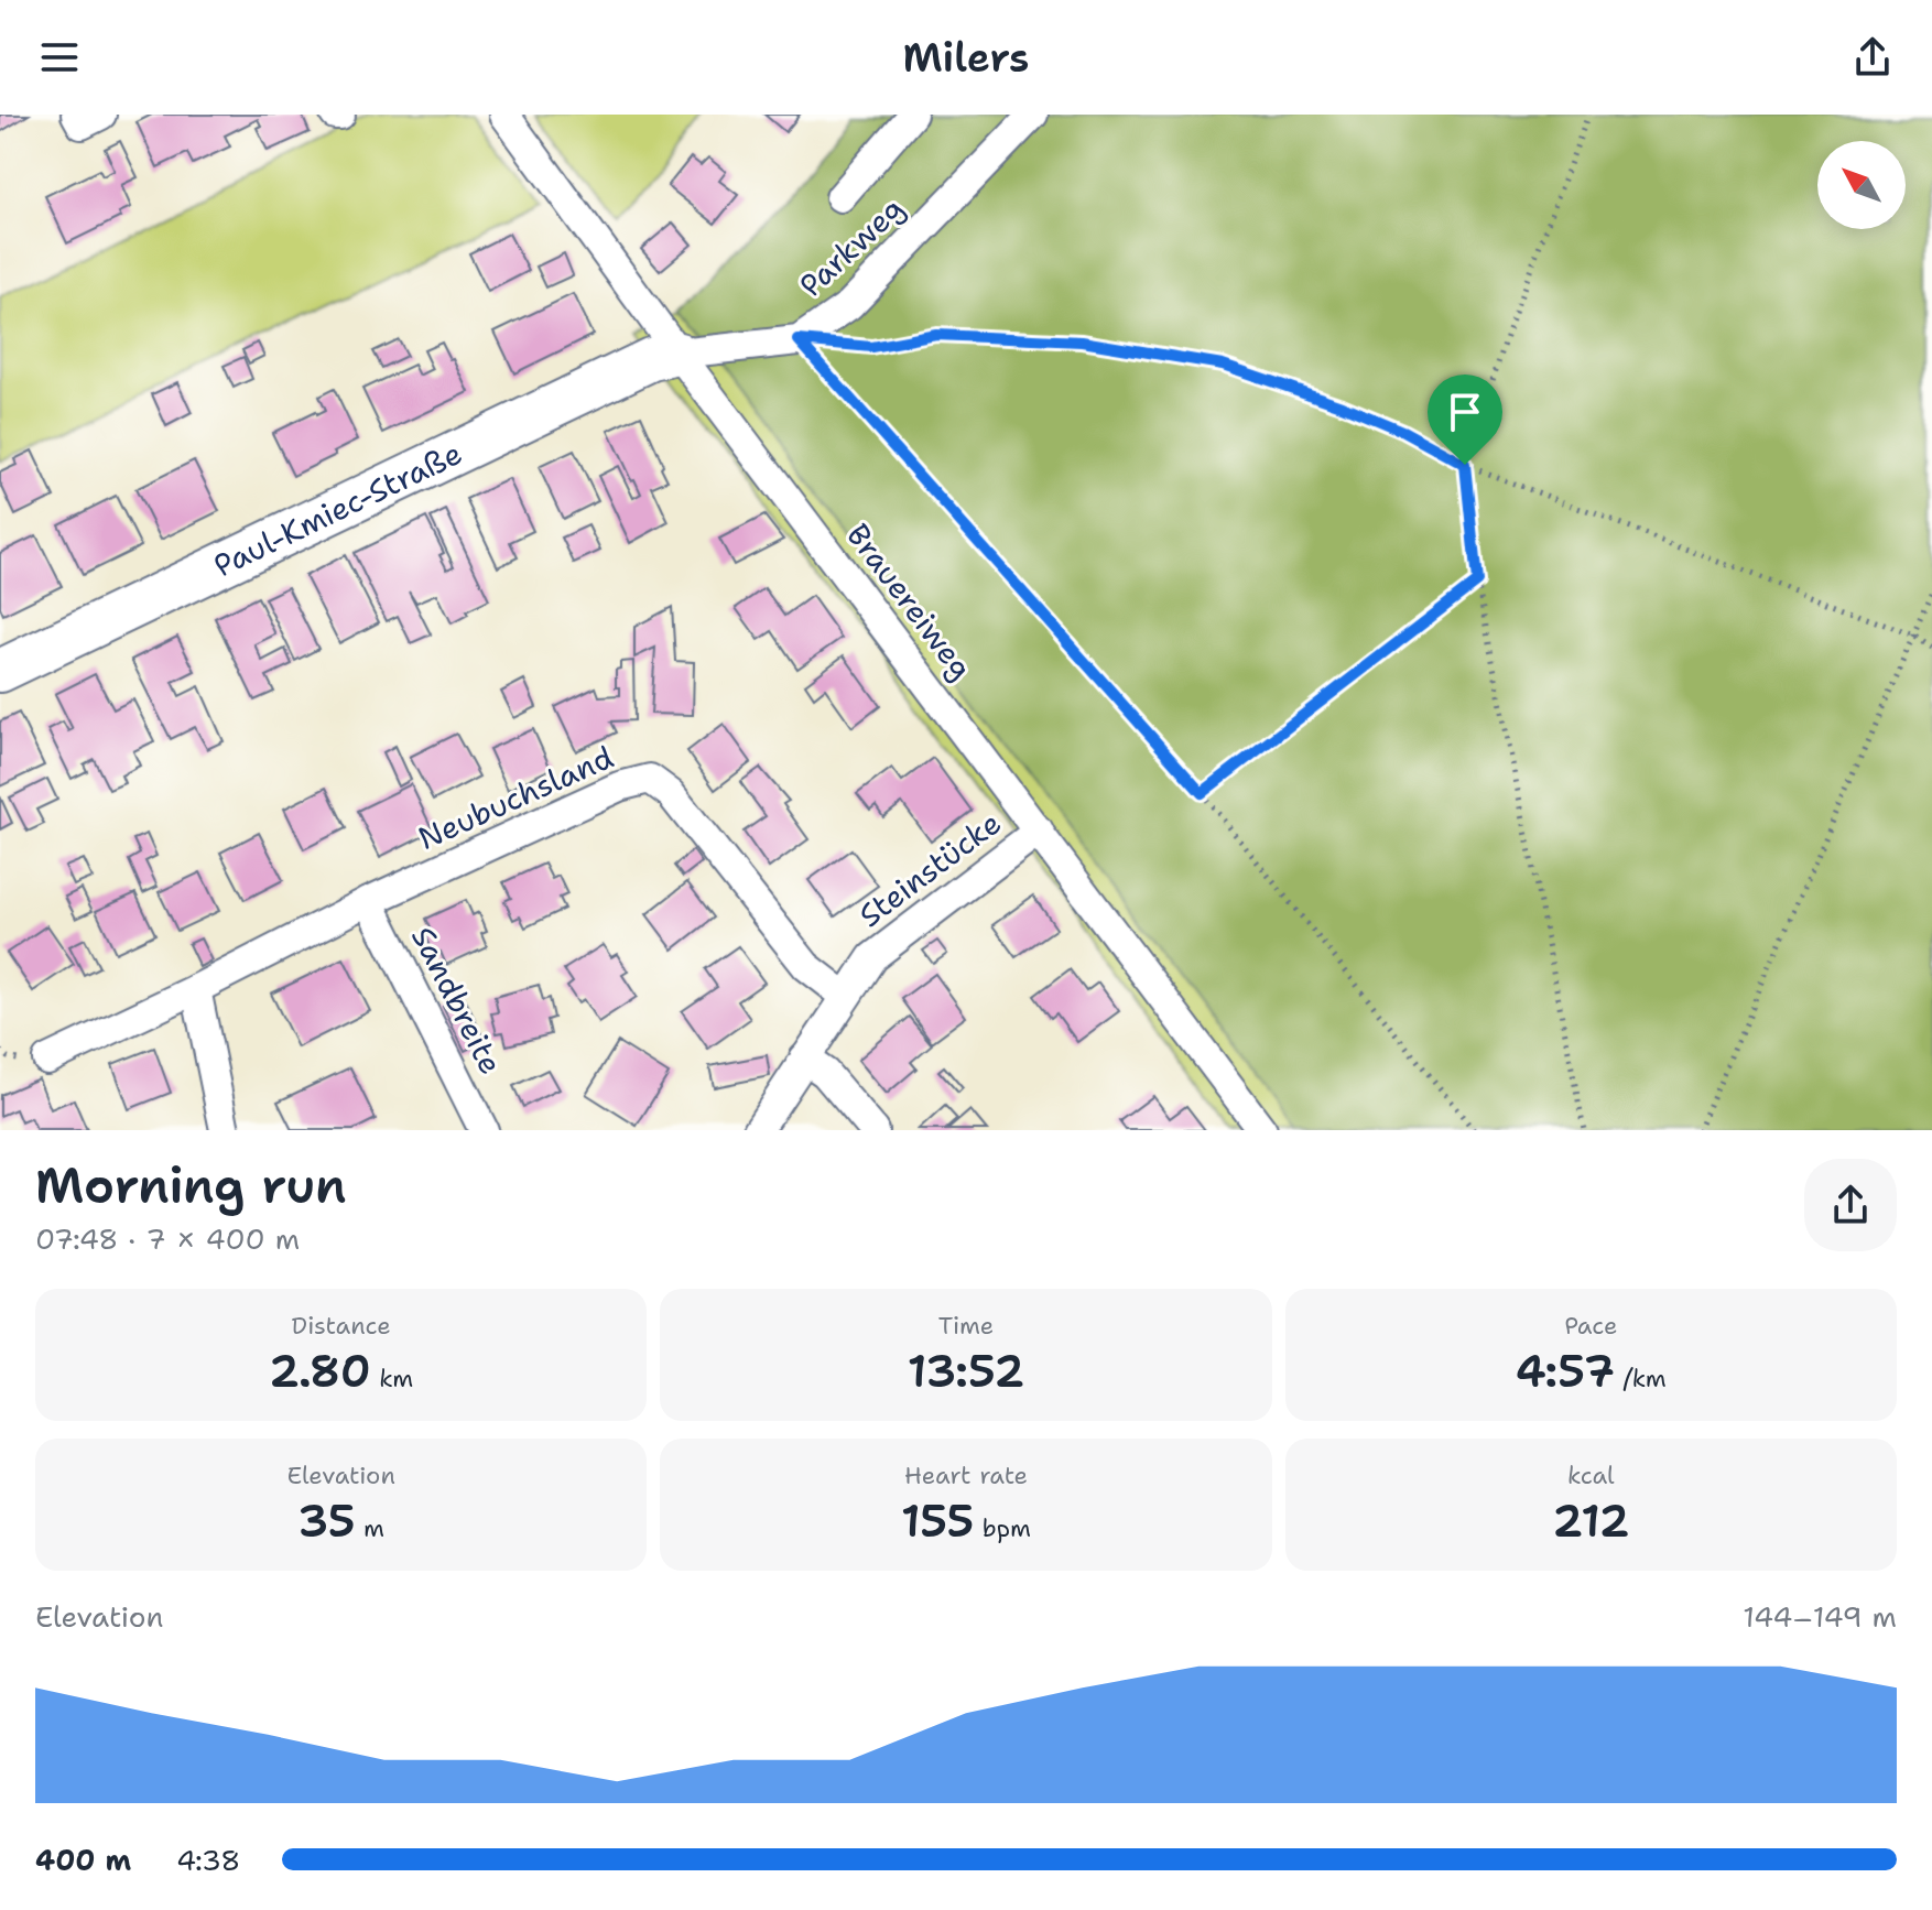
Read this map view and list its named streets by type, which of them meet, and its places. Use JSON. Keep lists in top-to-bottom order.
{
  "streets": {
    "street": [
      "Parkweg",
      "Paul-Kmiec-Straße",
      "Brauereiweg",
      "Neubuchsland",
      "Steinstücke",
      "Sandbreite"
    ]
  },
  "crossings": [
    ["Parkweg", "Paul-Kmiec-Straße"],
    ["Parkweg", "Brauereiweg"],
    ["Paul-Kmiec-Straße", "Brauereiweg"],
    ["Brauereiweg", "Steinstücke"],
    ["Neubuchsland", "Steinstücke"],
    ["Neubuchsland", "Sandbreite"]
  ],
  "north": "top left",
  "page": {
    "header": "Milers",
    "heading": ["Morning run", "07:48 · 7 × 400 m"],
    "stats": [
      ["Distance", "2.80 km"],
      ["Time", "13:52"],
      ["Pace", "4:57 /km"],
      ["Elevation", "35 m"],
      ["Heart rate", "155 bpm"],
      ["kcal", "212"]
    ],
    "chart": ["Elevation", "144–149 m"],
    "list": [
      {
        "name": "400 m",
        "note": "4:38"
      }
    ]
  }
}
